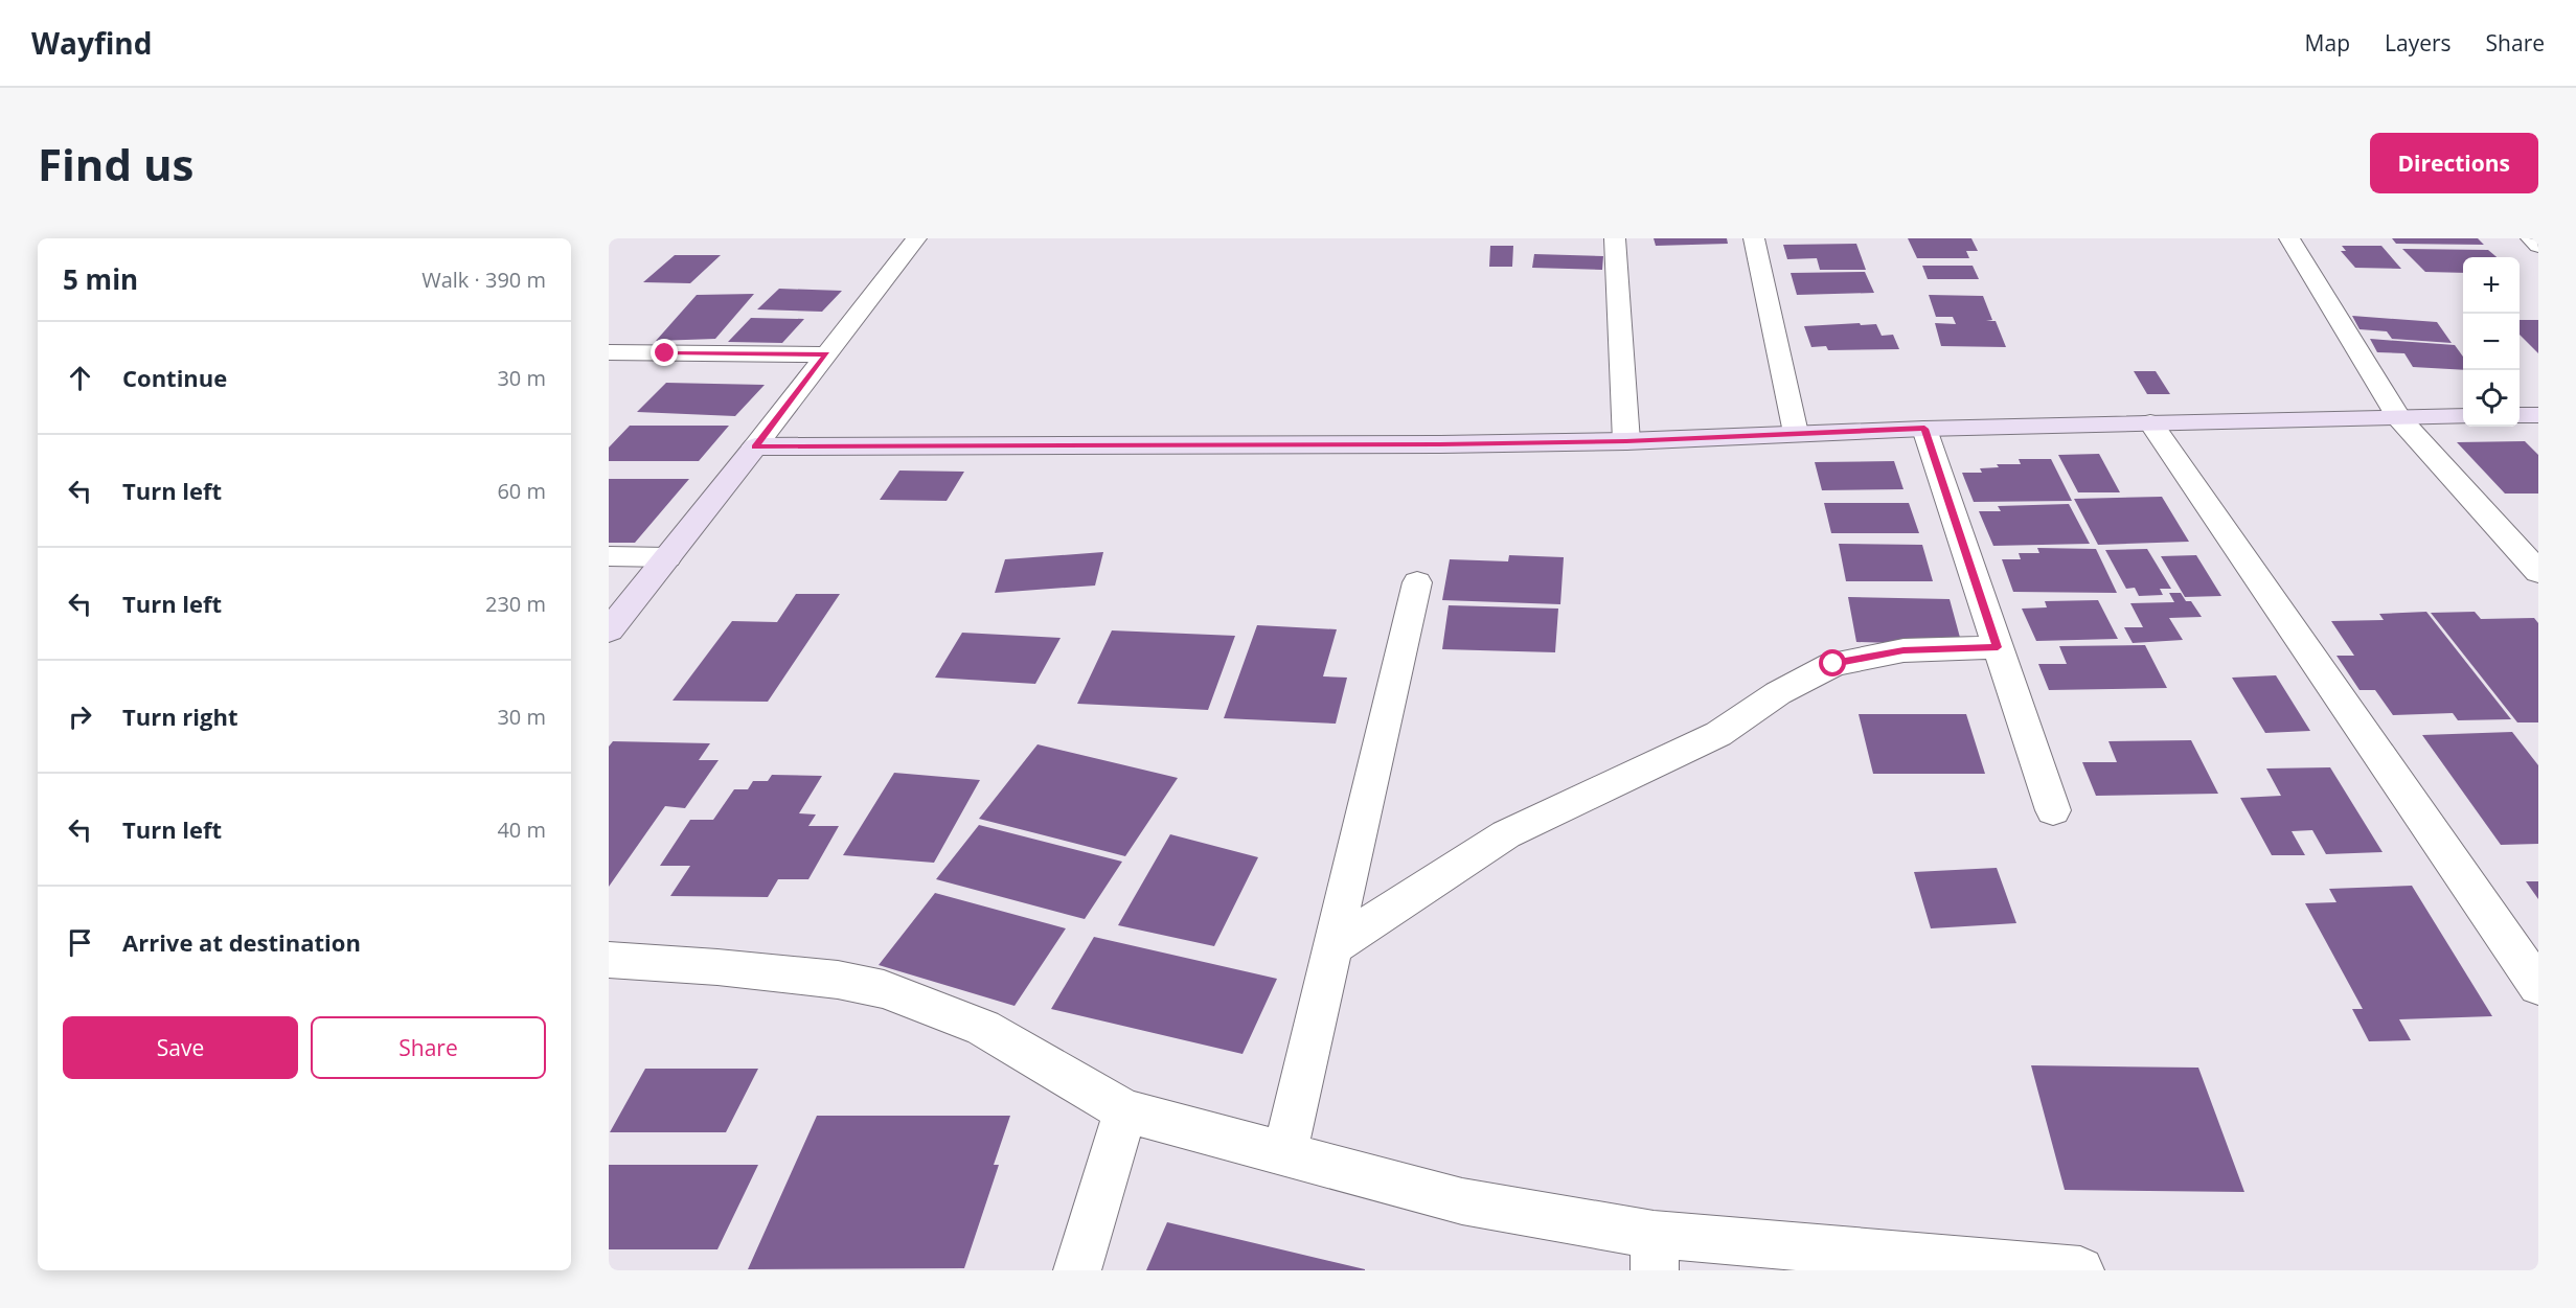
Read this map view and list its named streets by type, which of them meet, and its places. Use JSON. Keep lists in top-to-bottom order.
{
  "page": {
    "header": "Wayfind",
    "nav": ["Map", "Layers", "Share"],
    "buttons": [
      "Directions",
      ["Save", "Share"]
    ],
    "title": "Find us",
    "heading": ["5 min", "Walk · 390 m"],
    "map_buttons": ["+", "−"],
    "list": [
      ["Continue", "30 m"],
      ["Turn left", "60 m"],
      ["Turn left", "230 m"],
      ["Turn right", "30 m"],
      ["Turn left", "40 m"],
      "Arrive at destination"
    ]
  }
}
